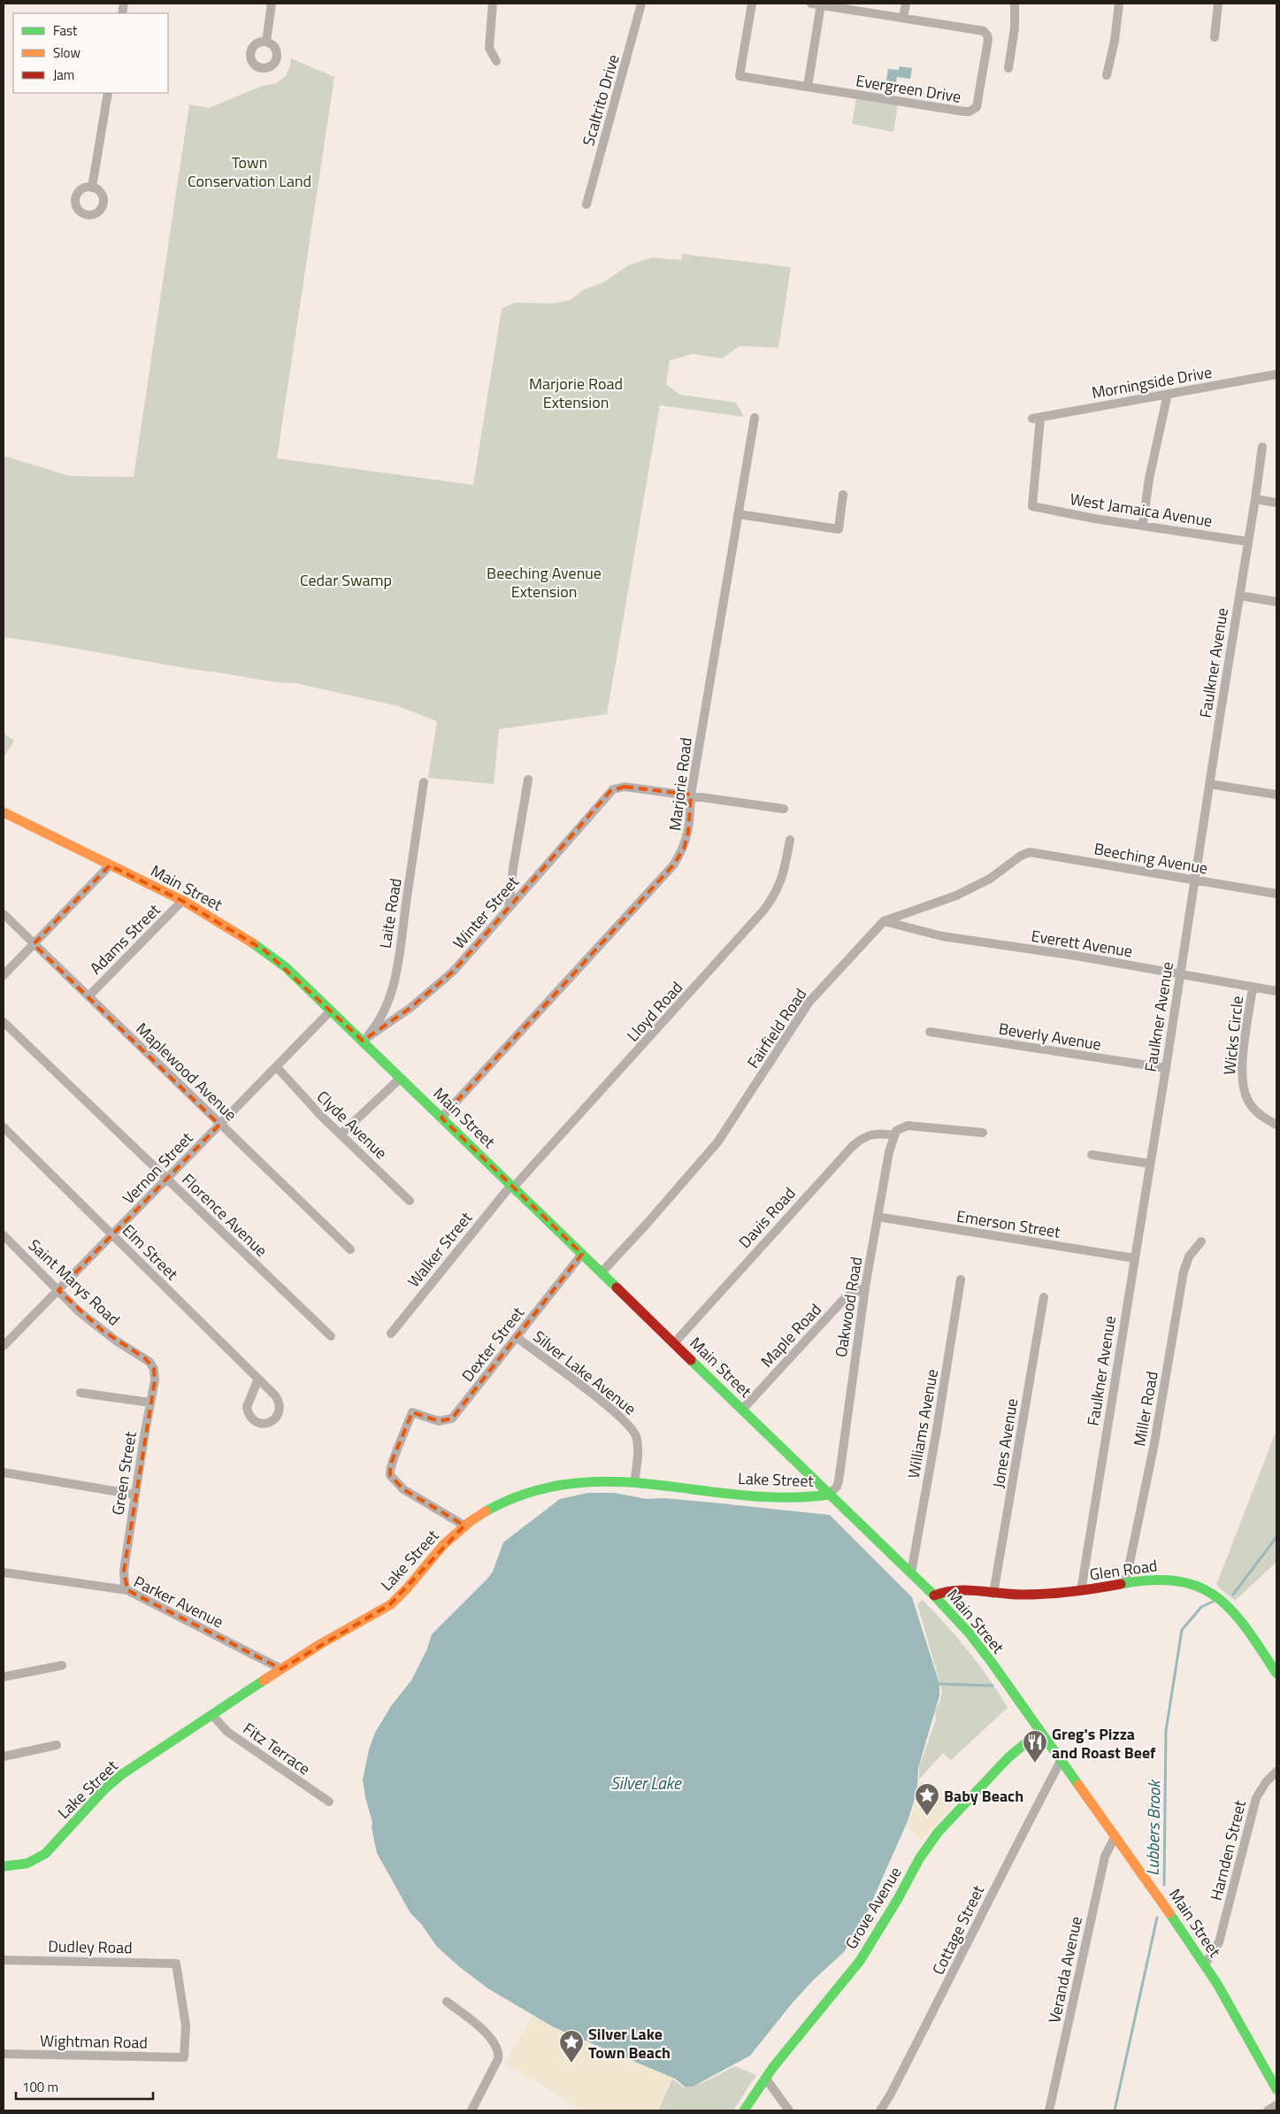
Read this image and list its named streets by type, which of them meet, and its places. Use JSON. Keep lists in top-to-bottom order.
{
  "streets": {
    "main road": [
      "Main Street",
      "Lake Street",
      "Glen Road",
      "Grove Avenue"
    ],
    "street": [
      "Evergreen Drive",
      "Scaltrito Drive",
      "Morningside Drive",
      "West Jamaica Avenue",
      "Faulkner Avenue",
      "Marjorie Road",
      "Beeching Avenue",
      "Winter Street",
      "Laite Road",
      "Adams Street",
      "Everett Avenue",
      "Lloyd Road",
      "Fairfield Road",
      "Wicks Circle",
      "Beverly Avenue",
      "Maplewood Avenue",
      "Clyde Avenue",
      "Vernon Street",
      "Florence Avenue",
      "Davis Road",
      "Emerson Street",
      "Walker Street",
      "Elm Street",
      "Saint Marys Road",
      "Oakwood Road",
      "Maple Road",
      "Dexter Street",
      "Silver Lake Avenue",
      "Miller Road",
      "Williams Avenue",
      "Jones Avenue",
      "Green Street",
      "Parker Avenue",
      "Fitz Terrace",
      "Harnden Street",
      "Cottage Street",
      "Dudley Road",
      "Veranda Avenue",
      "Wightman Road"
    ]
  },
  "crossings": [
    ["Morningside Drive", "West Jamaica Avenue"],
    ["West Jamaica Avenue", "Faulkner Avenue"],
    ["Faulkner Avenue", "Beeching Avenue"],
    ["Faulkner Avenue", "Everett Avenue"],
    ["Faulkner Avenue", "Beverly Avenue"],
    ["Faulkner Avenue", "Emerson Street"],
    ["Faulkner Avenue", "Glen Road"],
    ["Marjorie Road", "Main Street"],
    ["Marjorie Road", "Winter Street"],
    ["Beeching Avenue", "Fairfield Road"],
    ["Main Street", "Winter Street"],
    ["Main Street", "Laite Road"],
    ["Main Street", "Adams Street"],
    ["Main Street", "Lloyd Road"],
    ["Main Street", "Fairfield Road"],
    ["Main Street", "Vernon Street"],
    ["Main Street", "Davis Road"],
    ["Main Street", "Walker Street"],
    ["Main Street", "Oakwood Road"],
    ["Main Street", "Maple Road"],
    ["Main Street", "Dexter Street"],
    ["Main Street", "Williams Avenue"],
    ["Main Street", "Lake Street"],
    ["Main Street", "Glen Road"],
    ["Main Street", "Harnden Street"],
    ["Main Street", "Grove Avenue"],
    ["Main Street", "Cottage Street"],
    ["Main Street", "Veranda Avenue"],
    ["Winter Street", "Laite Road"],
    ["Adams Street", "Maplewood Avenue"],
    ["Everett Avenue", "Fairfield Road"],
    ["Everett Avenue", "Wicks Circle"],
    ["Lloyd Road", "Walker Street"],
    ["Maplewood Avenue", "Vernon Street"],
    ["Clyde Avenue", "Vernon Street"],
    ["Vernon Street", "Florence Avenue"],
    ["Vernon Street", "Elm Street"],
    ["Vernon Street", "Saint Marys Road"],
    ["Davis Road", "Oakwood Road"],
    ["Emerson Street", "Oakwood Road"],
    ["Saint Marys Road", "Green Street"],
    ["Oakwood Road", "Maple Road"],
    ["Oakwood Road", "Lake Street"],
    ["Dexter Street", "Silver Lake Avenue"],
    ["Dexter Street", "Lake Street"],
    ["Silver Lake Avenue", "Lake Street"],
    ["Miller Road", "Glen Road"],
    ["Jones Avenue", "Glen Road"],
    ["Green Street", "Parker Avenue"],
    ["Lake Street", "Parker Avenue"],
    ["Lake Street", "Fitz Terrace"],
    ["Dudley Road", "Wightman Road"]
  ],
  "water": ["Silver Lake", "Lubbers Brook"],
  "parks": [
    "Town Conservation Land",
    "Marjorie Road Extension",
    "Beeching Avenue Extension",
    "Cedar Swamp"
  ],
  "places": {
    "restaurant": ["Greg's Pizza and Roast Beef"],
    "place": ["Baby Beach", "Silver Lake Town Beach"]
  },
  "legend": ["Fast", "Slow", "Jam"],
  "scale_bar": "100 m"
}
